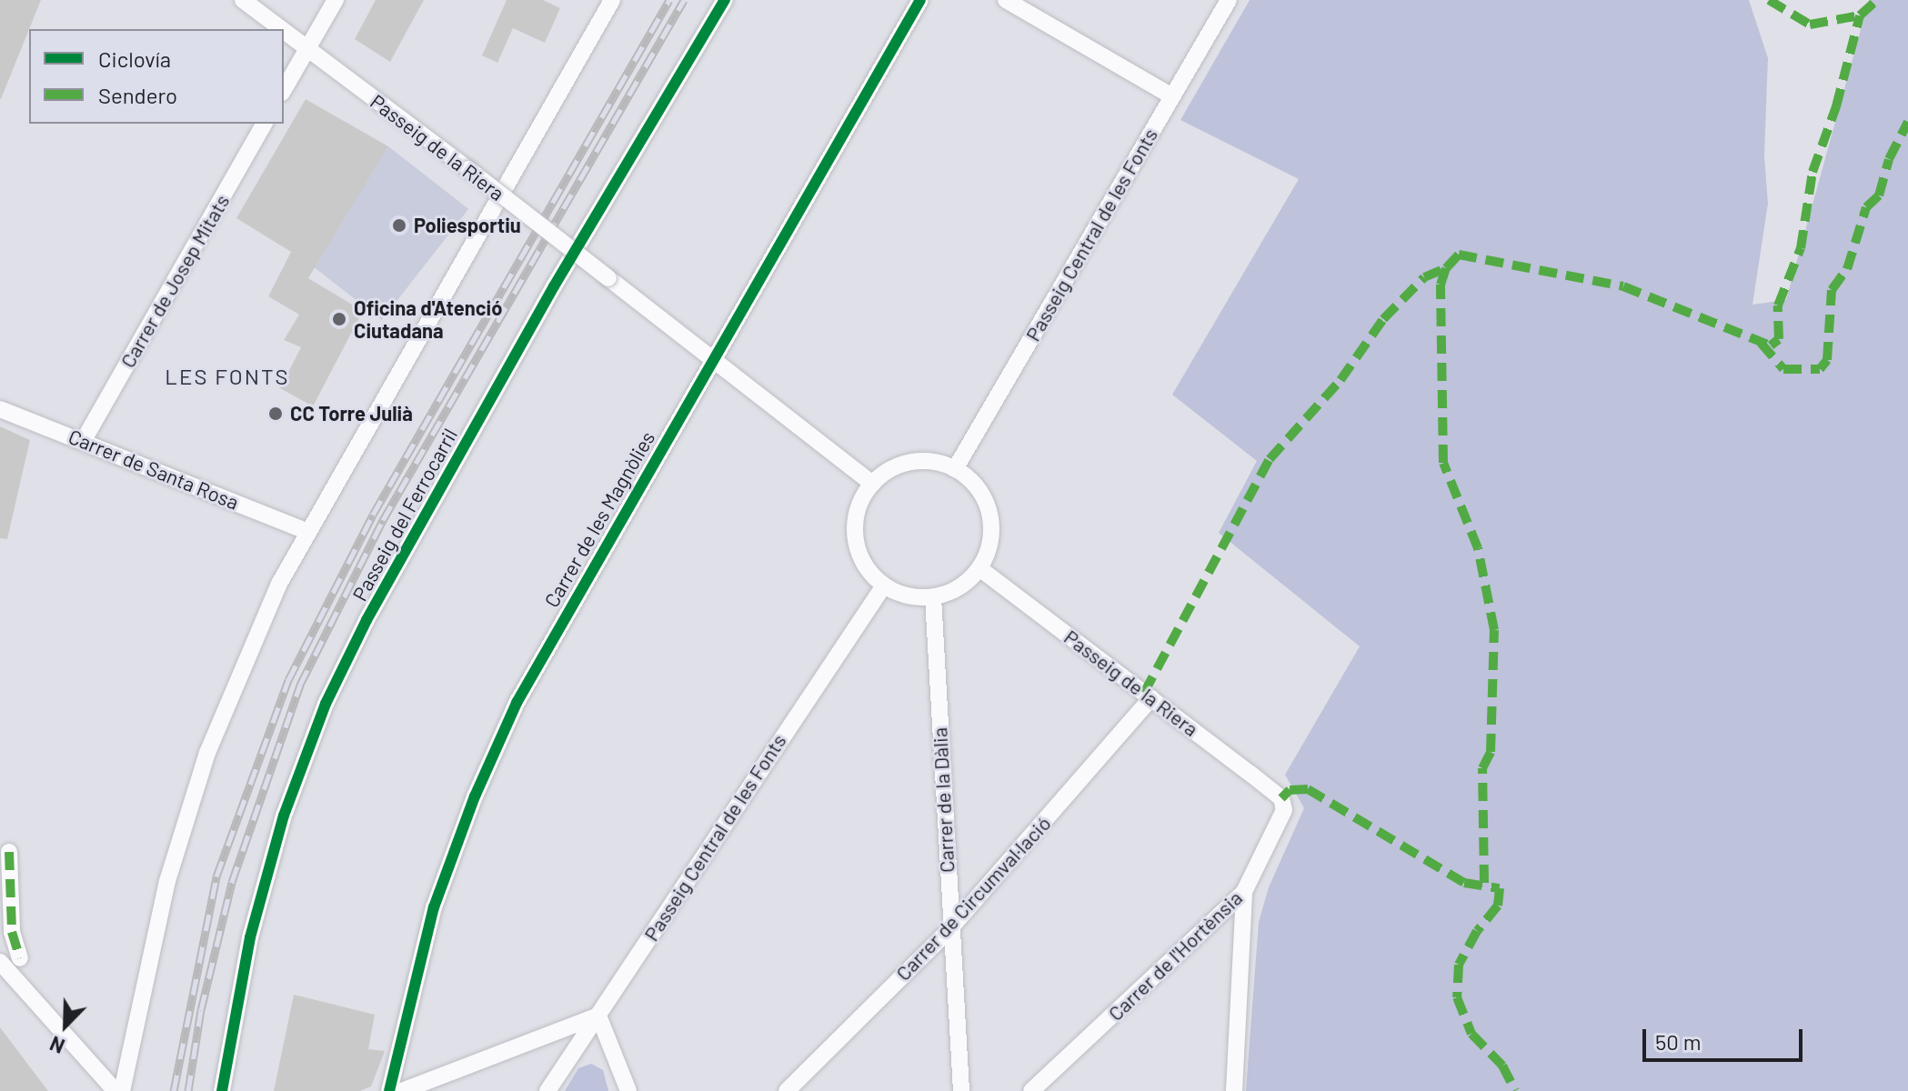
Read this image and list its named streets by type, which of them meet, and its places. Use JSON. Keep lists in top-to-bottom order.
{
  "streets": {
    "street": [
      "Passeig de la Riera",
      "Passeig Central de les Fonts",
      "Carrer de Josep Mitats",
      "Carrer de Santa Rosa",
      "Passeig del Ferrocarril",
      "Carrer de les Magnòlies",
      "Carrer de la Dàlia",
      "Carrer de Circumval·lació",
      "Carrer de l'Hortènsia"
    ]
  },
  "crossings": [
    ["Passeig de la Riera", "Passeig Central de les Fonts"],
    ["Passeig de la Riera", "Carrer de les Magnòlies"],
    ["Passeig de la Riera", "Carrer de la Dàlia"],
    ["Passeig de la Riera", "Carrer de Circumval·lació"],
    ["Passeig de la Riera", "Carrer de l'Hortènsia"],
    ["Passeig Central de les Fonts", "Carrer de la Dàlia"],
    ["Carrer de Josep Mitats", "Carrer de Santa Rosa"],
    ["Carrer de la Dàlia", "Carrer de Circumval·lació"]
  ],
  "districts": ["LES FONTS"],
  "places": ["Poliesportiu", "Oficina d'Atenció Ciutadana", "CC Torre Julià"],
  "legend": ["Ciclovía", "Sendero"],
  "scale_bar": "50 m",
  "north": "bottom left"
}
